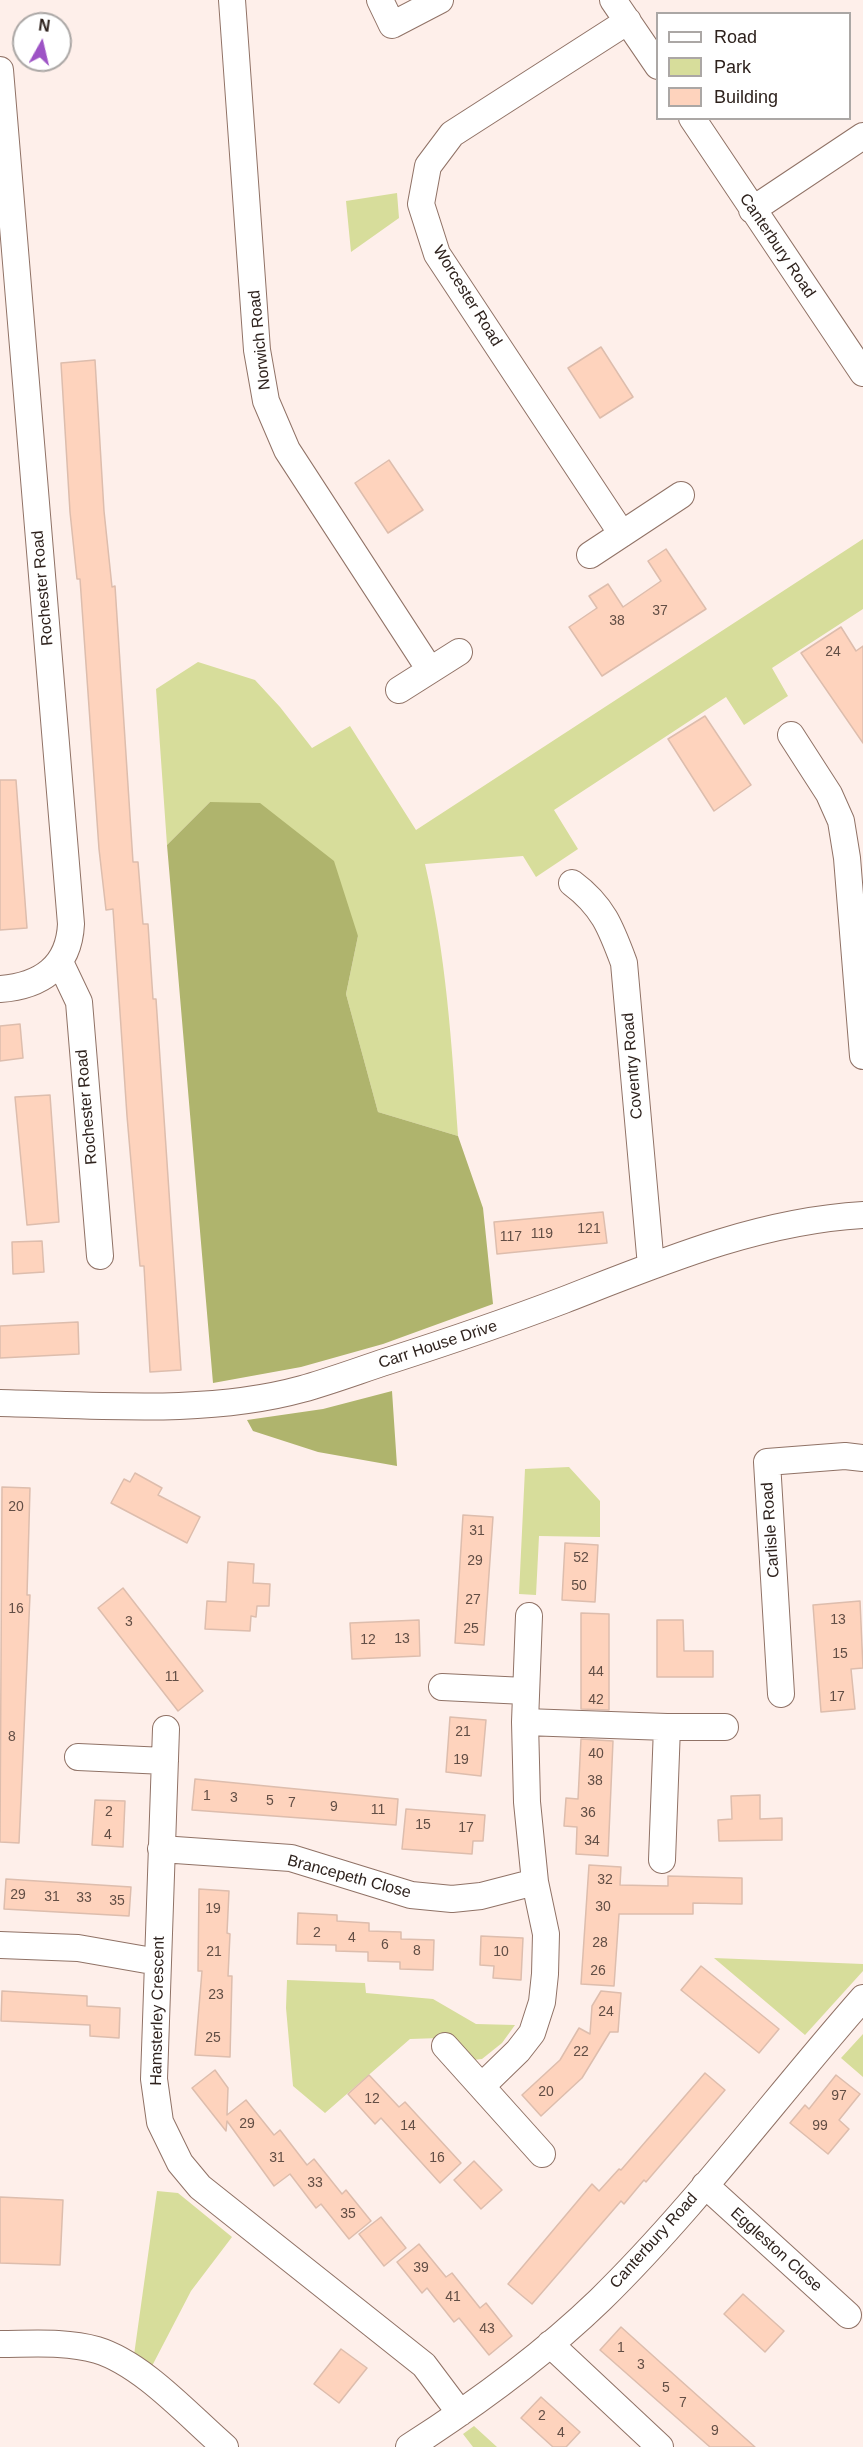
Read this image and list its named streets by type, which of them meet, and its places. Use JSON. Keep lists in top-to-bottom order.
{
  "streets": {
    "street": [
      "Canterbury Road",
      "Worcester Road",
      "Norwich Road",
      "Rochester Road",
      "Coventry Road",
      "Carr House Drive",
      "Carlisle Road",
      "Brancepeth Close",
      "Hamsterley Crescent",
      "Eggleston Close"
    ]
  },
  "crossings": [
    ["Canterbury Road", "Hamsterley Crescent"],
    ["Canterbury Road", "Eggleston Close"],
    ["Coventry Road", "Carr House Drive"],
    ["Brancepeth Close", "Hamsterley Crescent"]
  ],
  "house_numbers": [
    "37",
    "38",
    "24",
    "121",
    "119",
    "117",
    "20",
    "31",
    "52",
    "29",
    "50",
    "27",
    "16",
    "13",
    "3",
    "25",
    "13",
    "12",
    "15",
    "44",
    "11",
    "17",
    "42",
    "21",
    "8",
    "40",
    "19",
    "38",
    "1",
    "3",
    "5",
    "7",
    "9",
    "11",
    "2",
    "36",
    "15",
    "17",
    "4",
    "34",
    "32",
    "29",
    "31",
    "33",
    "35",
    "30",
    "19",
    "2",
    "4",
    "28",
    "6",
    "8",
    "21",
    "10",
    "26",
    "23",
    "24",
    "25",
    "22",
    "20",
    "97",
    "12",
    "29",
    "14",
    "99",
    "31",
    "16",
    "33",
    "35",
    "39",
    "41",
    "43",
    "1",
    "3",
    "5",
    "7",
    "2",
    "9",
    "4"
  ],
  "legend": ["Road", "Park", "Building"],
  "north": "top"
}
